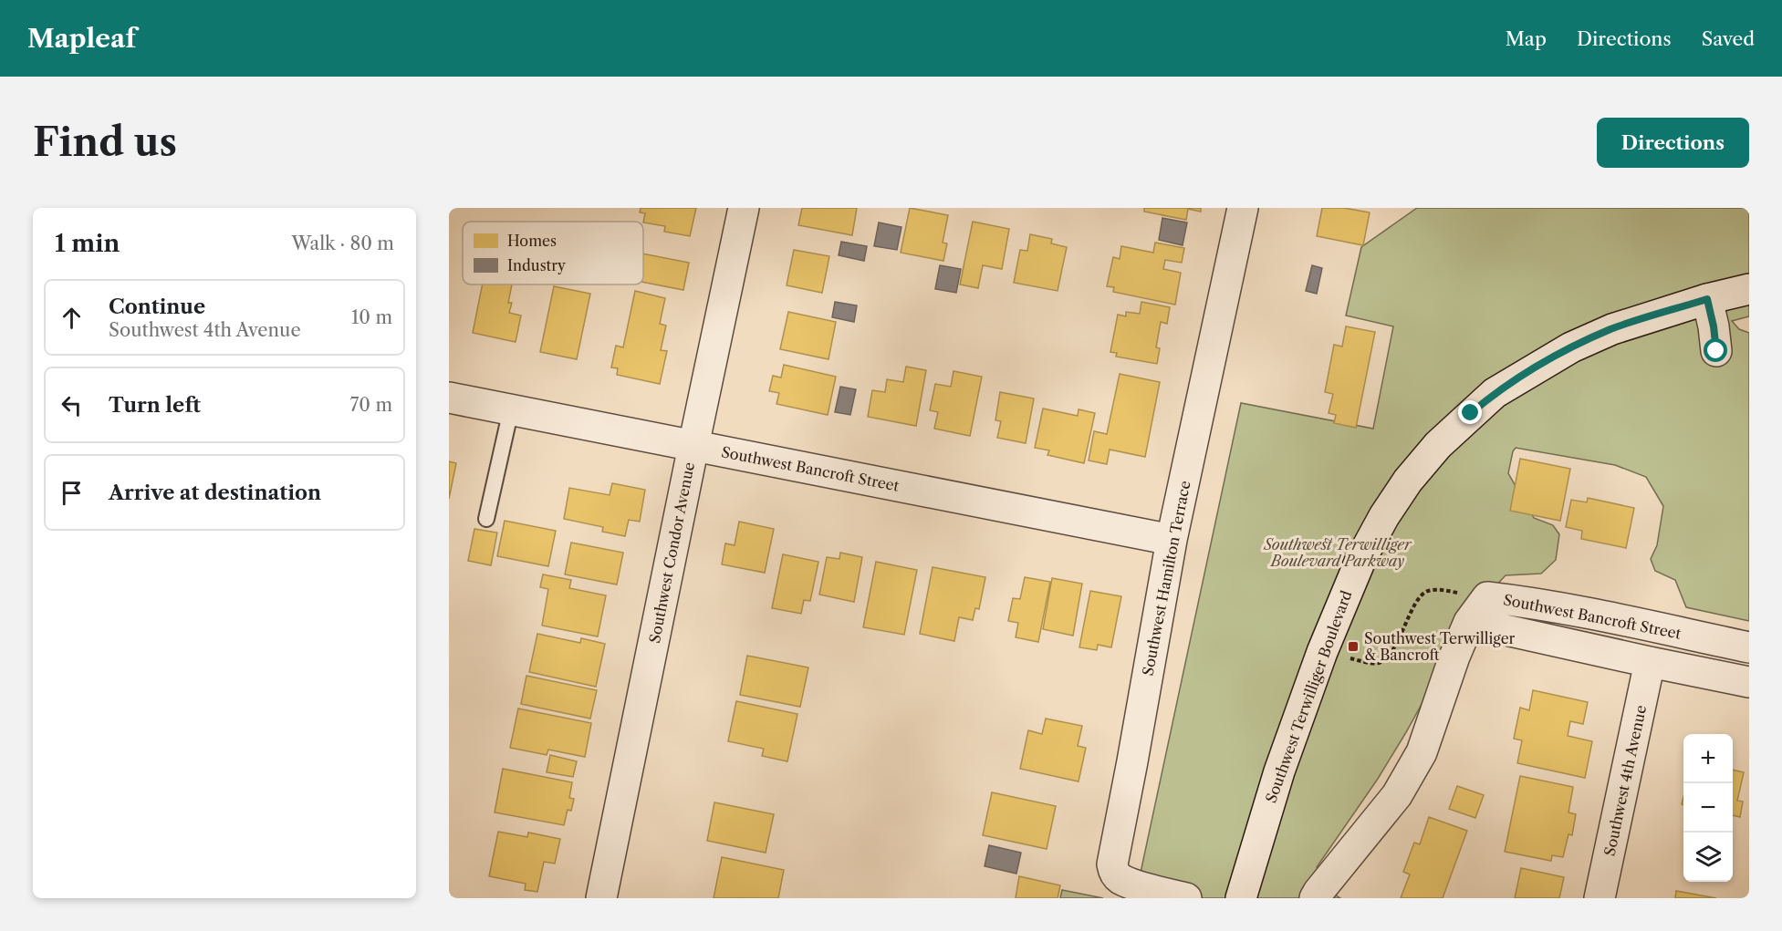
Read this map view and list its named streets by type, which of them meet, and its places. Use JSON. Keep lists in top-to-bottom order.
{
  "streets": {
    "street": [
      "Southwest Bancroft Street",
      "Southwest Condor Avenue",
      "Southwest Hamilton Terrace",
      "Southwest Terwilliger Boulevard",
      "Southwest 4th Avenue"
    ]
  },
  "crossings": [
    ["Southwest Bancroft Street", "Southwest Condor Avenue"],
    ["Southwest Bancroft Street", "Southwest Hamilton Terrace"],
    ["Southwest Bancroft Street", "Southwest 4th Avenue"]
  ],
  "parks": ["Southwest Terwilliger Boulevard Parkway"],
  "places": {
    "transit": ["Southwest Terwilliger & Bancroft"]
  },
  "legend": ["Homes", "Industry"],
  "page": {
    "header": "Mapleaf",
    "nav": ["Map", "Directions", "Saved"],
    "buttons": "Directions",
    "title": "Find us",
    "heading": ["1 min", "Walk · 80 m"],
    "list": [
      ["Continue", "Southwest 4th Avenue", "10 m"],
      ["Turn left", "70 m"],
      "Arrive at destination"
    ],
    "map_buttons": ["+", "−"]
  }
}
